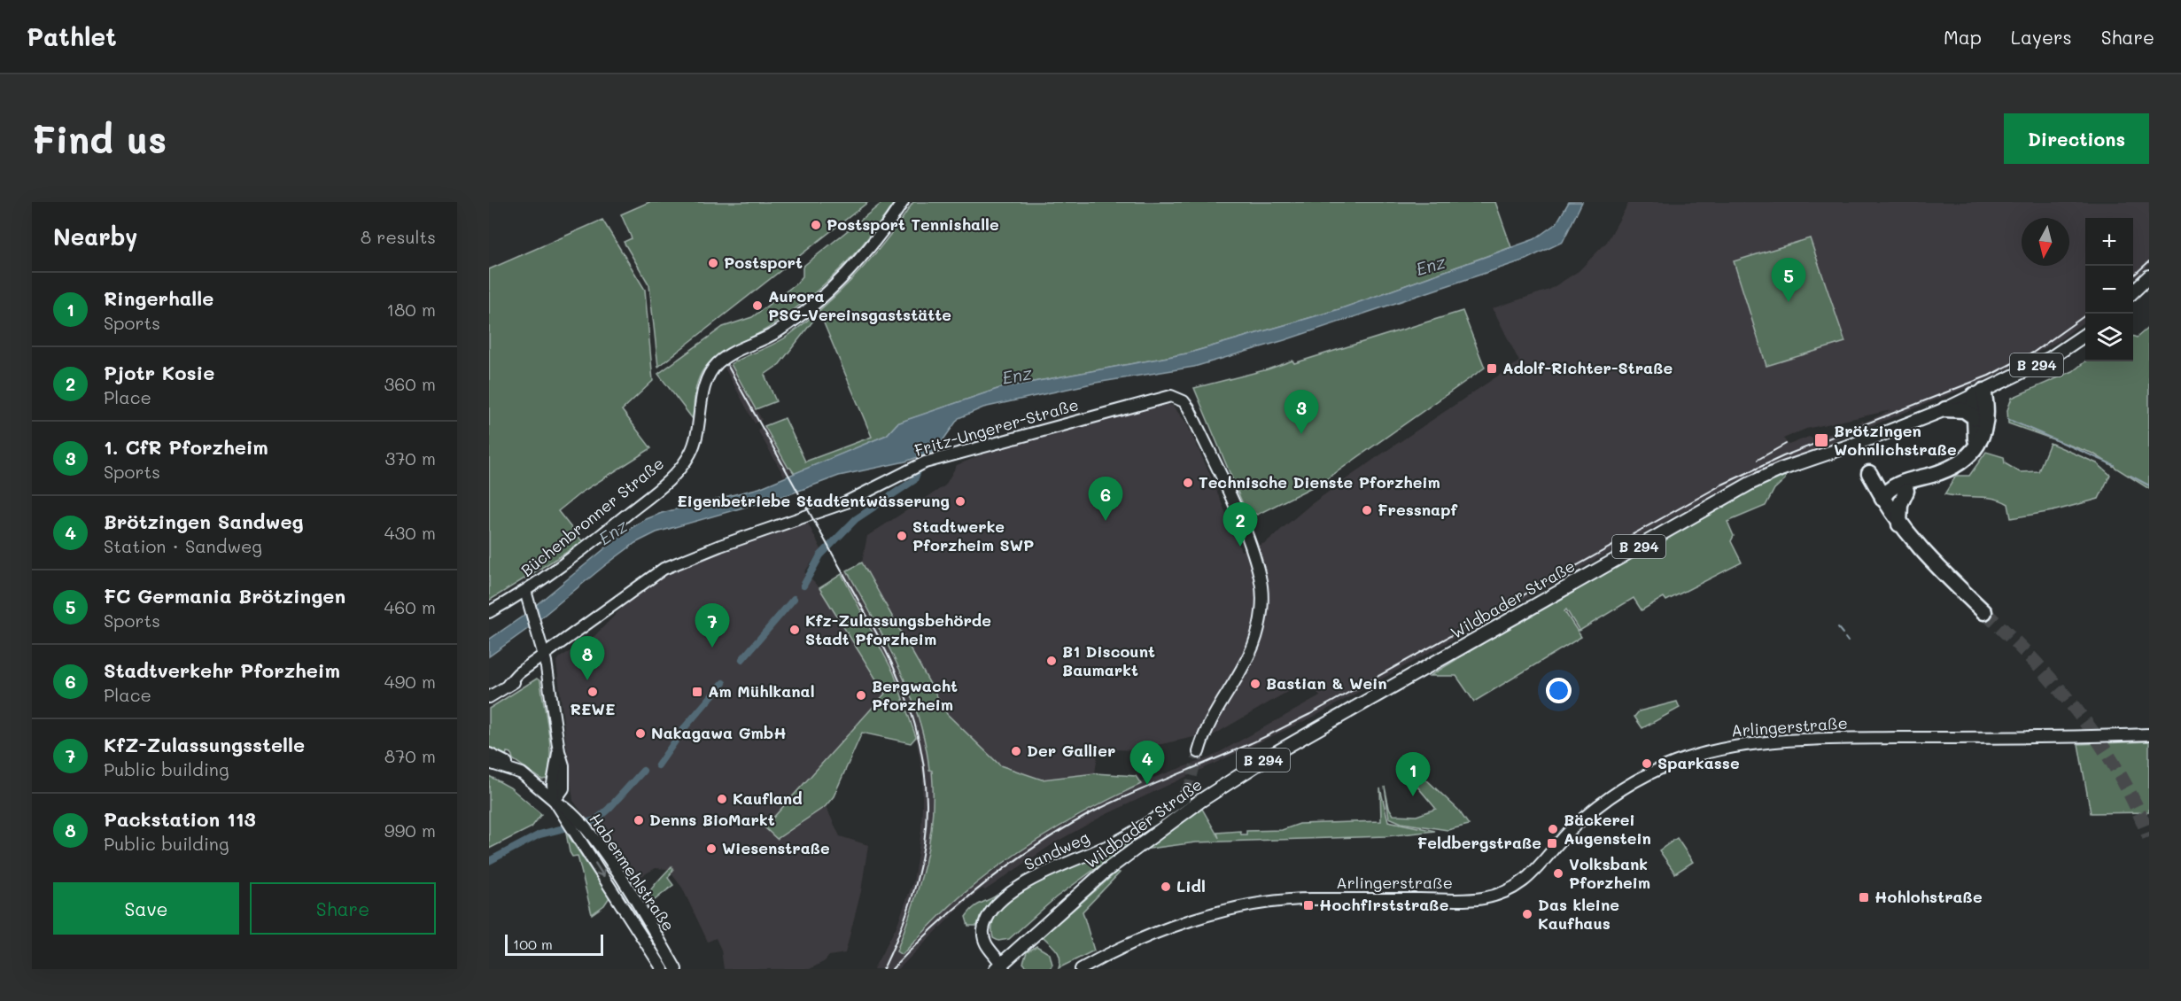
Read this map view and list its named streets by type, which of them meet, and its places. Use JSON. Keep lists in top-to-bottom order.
{
  "streets": {
    "main road": [
      "B 294",
      "Fritz-Ungerer-Straße",
      "Büchenbronner Straße",
      "Wildbader Straße",
      "Arlingerstraße",
      "Sandweg",
      "Habermehlstraße"
    ]
  },
  "crossings": [
    ["Fritz-Ungerer-Straße", "Büchenbronner Straße"],
    ["Büchenbronner Straße", "Habermehlstraße"],
    ["Wildbader Straße", "Sandweg"]
  ],
  "water": ["Enz"],
  "places": {
    "other": [
      "Postsport Tennishalle",
      "Postsport",
      "Aurora PSG-Vereinsgaststätte",
      "Technische Dienste Pforzheim",
      "Eigenbetriebe Stadtentwässerung",
      "Fressnapf",
      "Stadtwerke Pforzheim SWP",
      "Kfz-Zulassungsbehörde Stadt Pforzheim",
      "B1 Discount Baumarkt",
      "Bastian & Wein",
      "REWE",
      "Bergwacht Pforzheim",
      "Nakagawa GmbH",
      "Der Gallier",
      "Sparkasse",
      "Kaufland",
      "Denns BioMarkt",
      "Bäckerei Augenstein",
      "Wiesenstraße",
      "Volksbank Pforzheim",
      "Lidl",
      "Das kleine Kaufhaus"
    ],
    "transit": [
      "Adolf-Richter-Straße",
      "Brötzingen Wohnlichstraße",
      "Am Mühlkanal",
      "Feldbergstraße",
      "Hohlohstraße",
      "Hochfirststraße"
    ]
  },
  "scale_bar": "100 m",
  "north": "bottom",
  "page": {
    "header": "Pathlet",
    "nav": ["Map", "Layers", "Share"],
    "buttons": [
      "Directions",
      ["Save", "Share"]
    ],
    "title": "Find us",
    "heading": ["Nearby", "8 results"],
    "map_buttons": ["+", "−"],
    "pins": [
      "5",
      "3",
      "6",
      "2",
      "7",
      "8",
      "4",
      "1"
    ],
    "list": [
      {
        "mark": "1",
        "name": "Ringerhalle",
        "note": "Sports",
        "value": "180 m"
      },
      {
        "mark": "2",
        "name": "Pjotr Kosie",
        "note": "Place",
        "value": "360 m"
      },
      {
        "mark": "3",
        "name": "1. CfR Pforzheim",
        "note": "Sports",
        "value": "370 m"
      },
      {
        "mark": "4",
        "name": "Brötzingen Sandweg",
        "note": "Station · Sandweg",
        "value": "430 m"
      },
      {
        "mark": "5",
        "name": "FC Germania Brötzingen",
        "note": "Sports",
        "value": "460 m"
      },
      {
        "mark": "6",
        "name": "Stadtverkehr Pforzheim",
        "note": "Place",
        "value": "490 m"
      },
      {
        "mark": "7",
        "name": "KfZ-Zulassungsstelle",
        "note": "Public building",
        "value": "870 m"
      },
      {
        "mark": "8",
        "name": "Packstation 113",
        "note": "Public building",
        "value": "990 m"
      }
    ],
    "scale": "100 m"
  }
}
